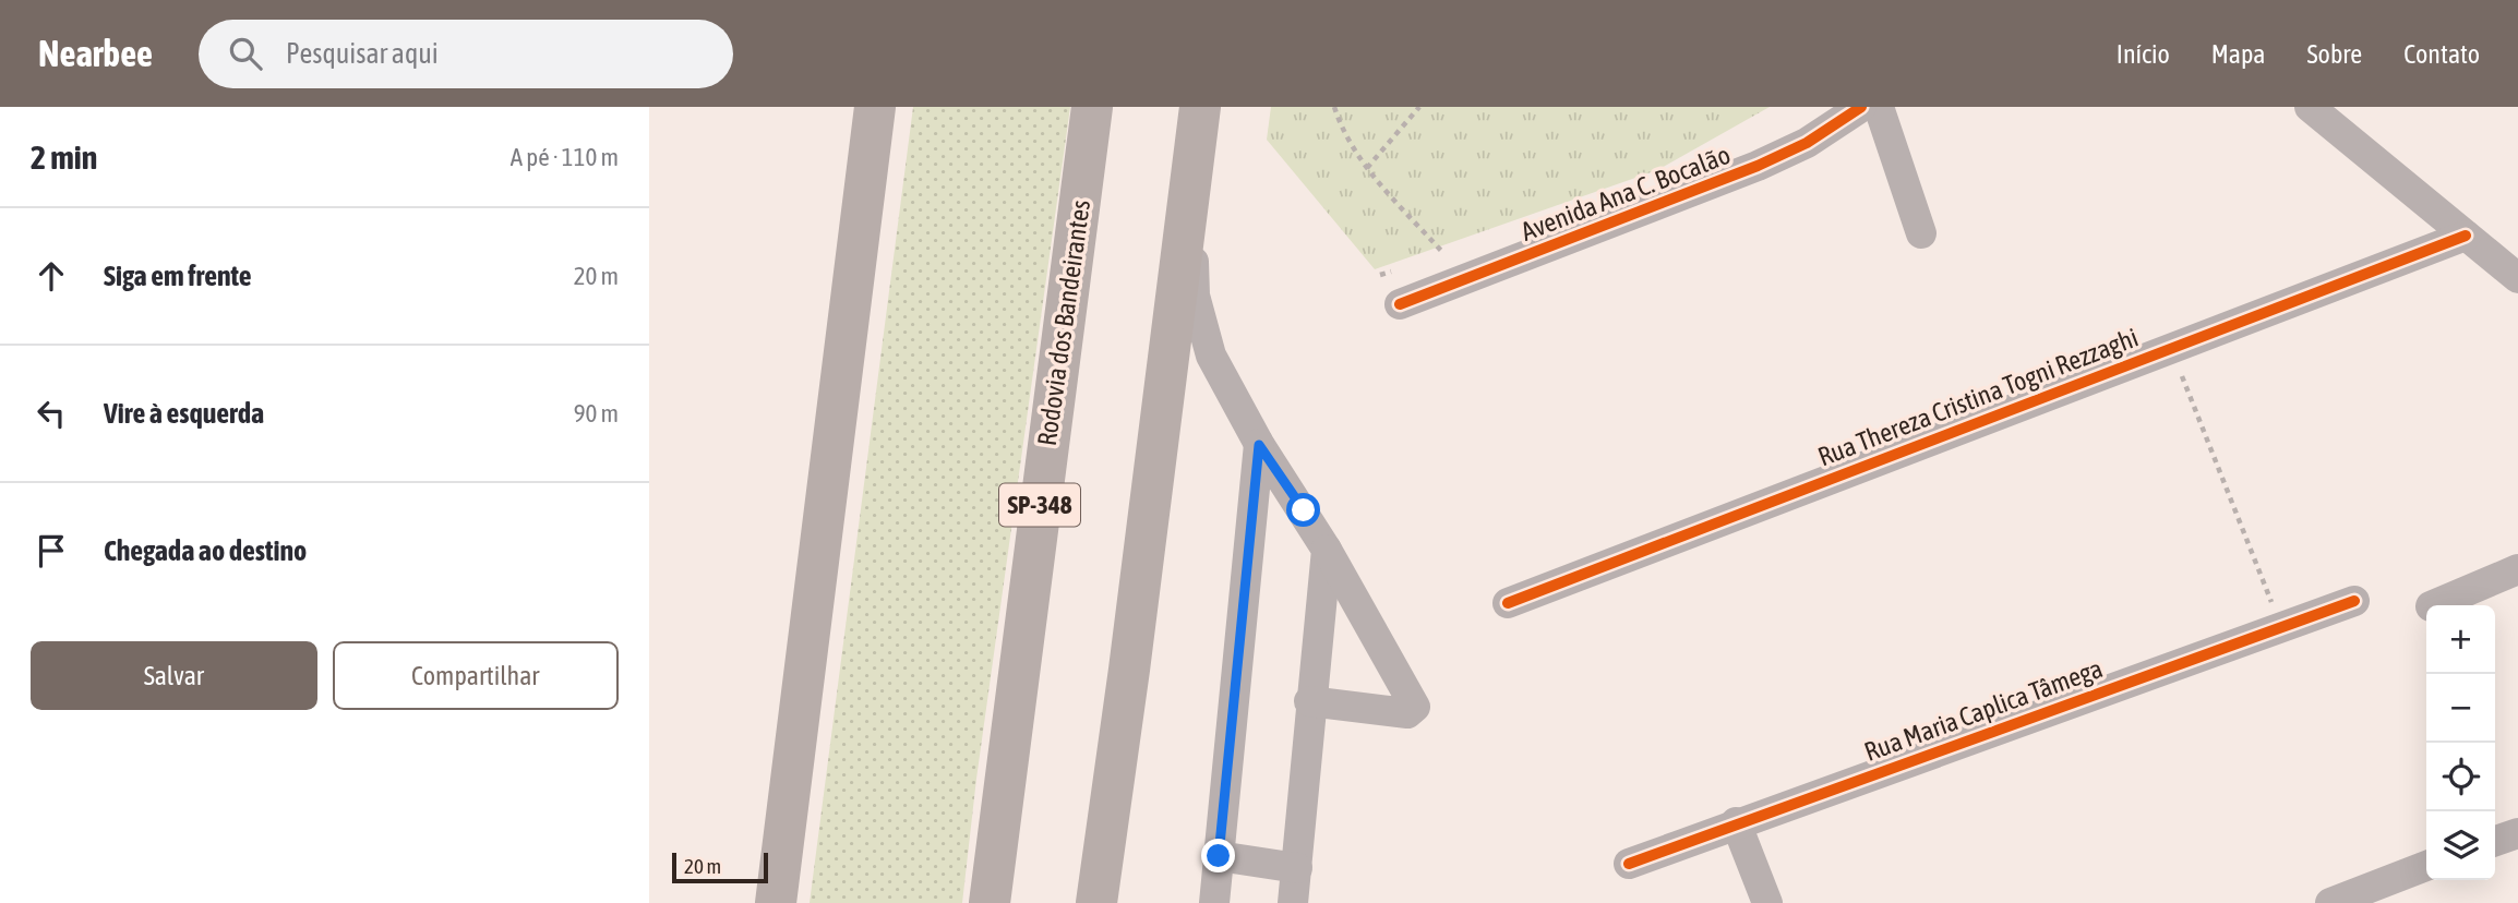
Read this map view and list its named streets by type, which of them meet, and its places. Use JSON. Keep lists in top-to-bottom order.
{
  "streets": {
    "highway": ["Rodovia dos Bandeirantes", "SP-348"],
    "street": ["Avenida Ana C. Bocalão", "Rua Thereza Cristina Togni Rezzaghi", "Rua Maria Caplica Tâmega"]
  },
  "scale_bar": "20 m",
  "page": {
    "header": "Nearbee",
    "search": "Pesquisar aqui",
    "nav": [
      "Início",
      "Mapa",
      "Sobre",
      "Contato"
    ],
    "heading": ["2 min", "A pé · 110 m"],
    "list": [
      ["Siga em frente", "20 m"],
      ["Vire à esquerda", "90 m"],
      "Chegada ao destino"
    ],
    "map_buttons": ["+", "−"],
    "buttons": ["Salvar", "Compartilhar"],
    "scale": "20 m"
  }
}
